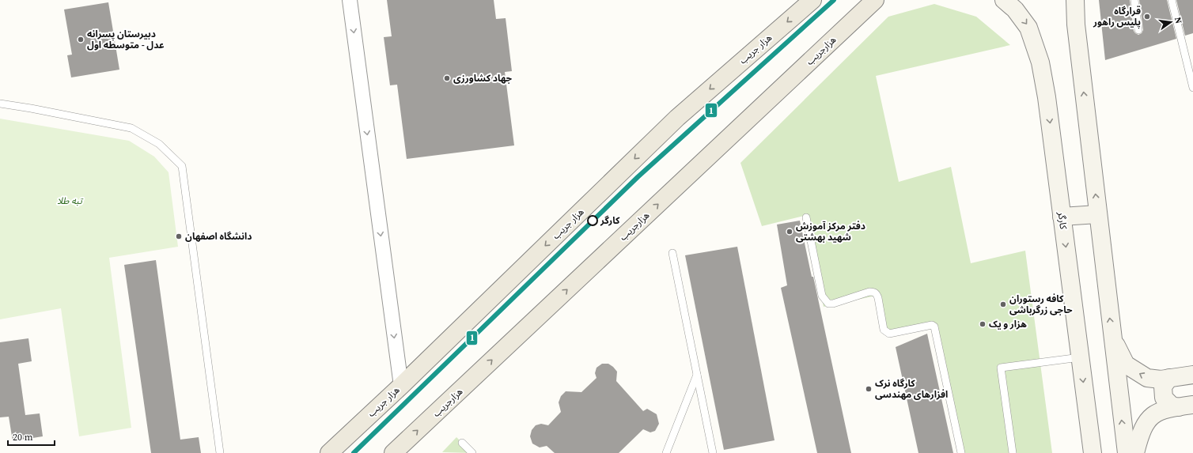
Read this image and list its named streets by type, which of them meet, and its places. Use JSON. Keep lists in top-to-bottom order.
{
  "streets": {
    "main road": ["هزار جریب", "هزارجریب", "کارگر"]
  },
  "one_way": ["هزار جریب", "هزارجریب"],
  "parks": ["تبه طلا"],
  "places": [
    "قرارگاه پلیس راهور",
    "دبیرستان پسرانه عدل - متوسطه اول",
    "جهاد کشاورزی",
    "کارگر",
    "دفتر مرکز آموزش شهید بهشتی",
    "دانشگاه اصفهان",
    "کافه رستوران حاجی زرگرباشی",
    "هزار و یک",
    "کارگاه نرک افزارهای مهندسی"
  ],
  "lines": ["transit line 1"],
  "scale_bar": "20 m",
  "north": "right"
}
